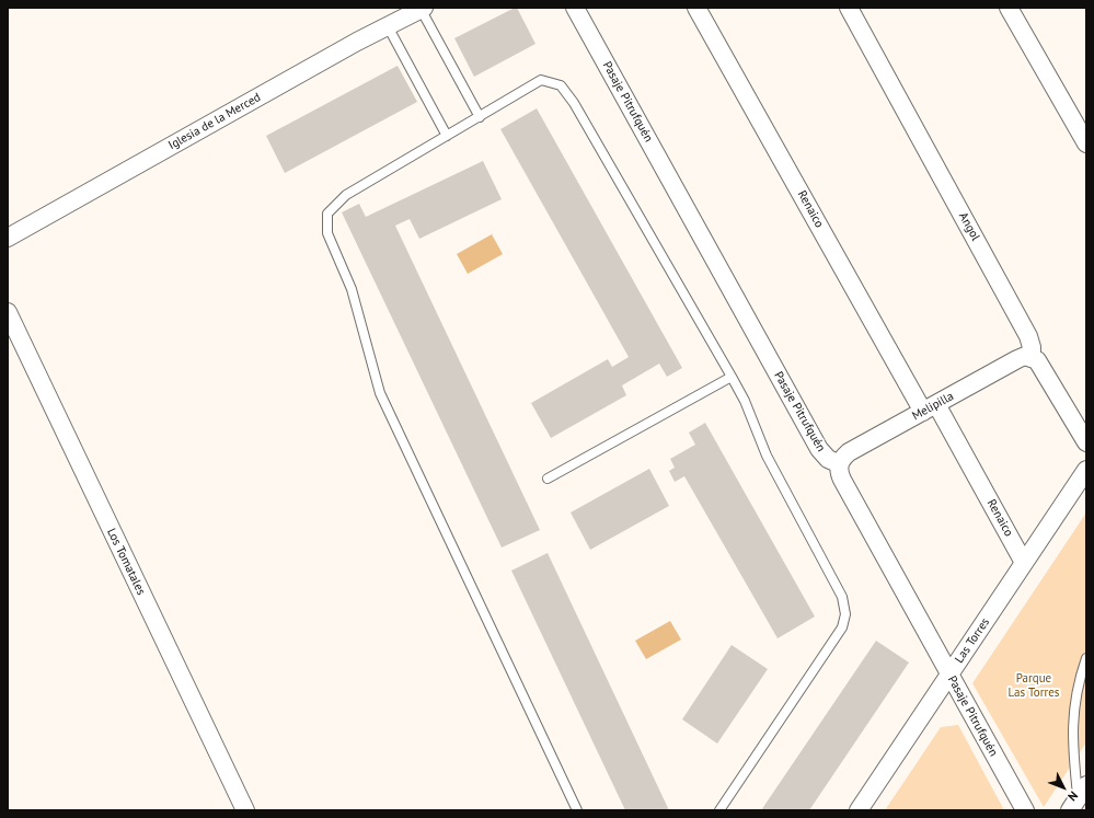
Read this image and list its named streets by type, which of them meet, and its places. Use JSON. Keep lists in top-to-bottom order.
{
  "streets": {
    "street": [
      "Pasaje Pitrufquén",
      "Iglesia de la Merced",
      "Renaico",
      "Angol",
      "Melipilla",
      "Los Tomatales",
      "Las Torres"
    ]
  },
  "crossings": [
    ["Pasaje Pitrufquén", "Melipilla"],
    ["Pasaje Pitrufquén", "Las Torres"],
    ["Renaico", "Melipilla"],
    ["Renaico", "Las Torres"],
    ["Angol", "Melipilla"]
  ],
  "parks": ["Parque Las Torres"],
  "north": "bottom right"
}
